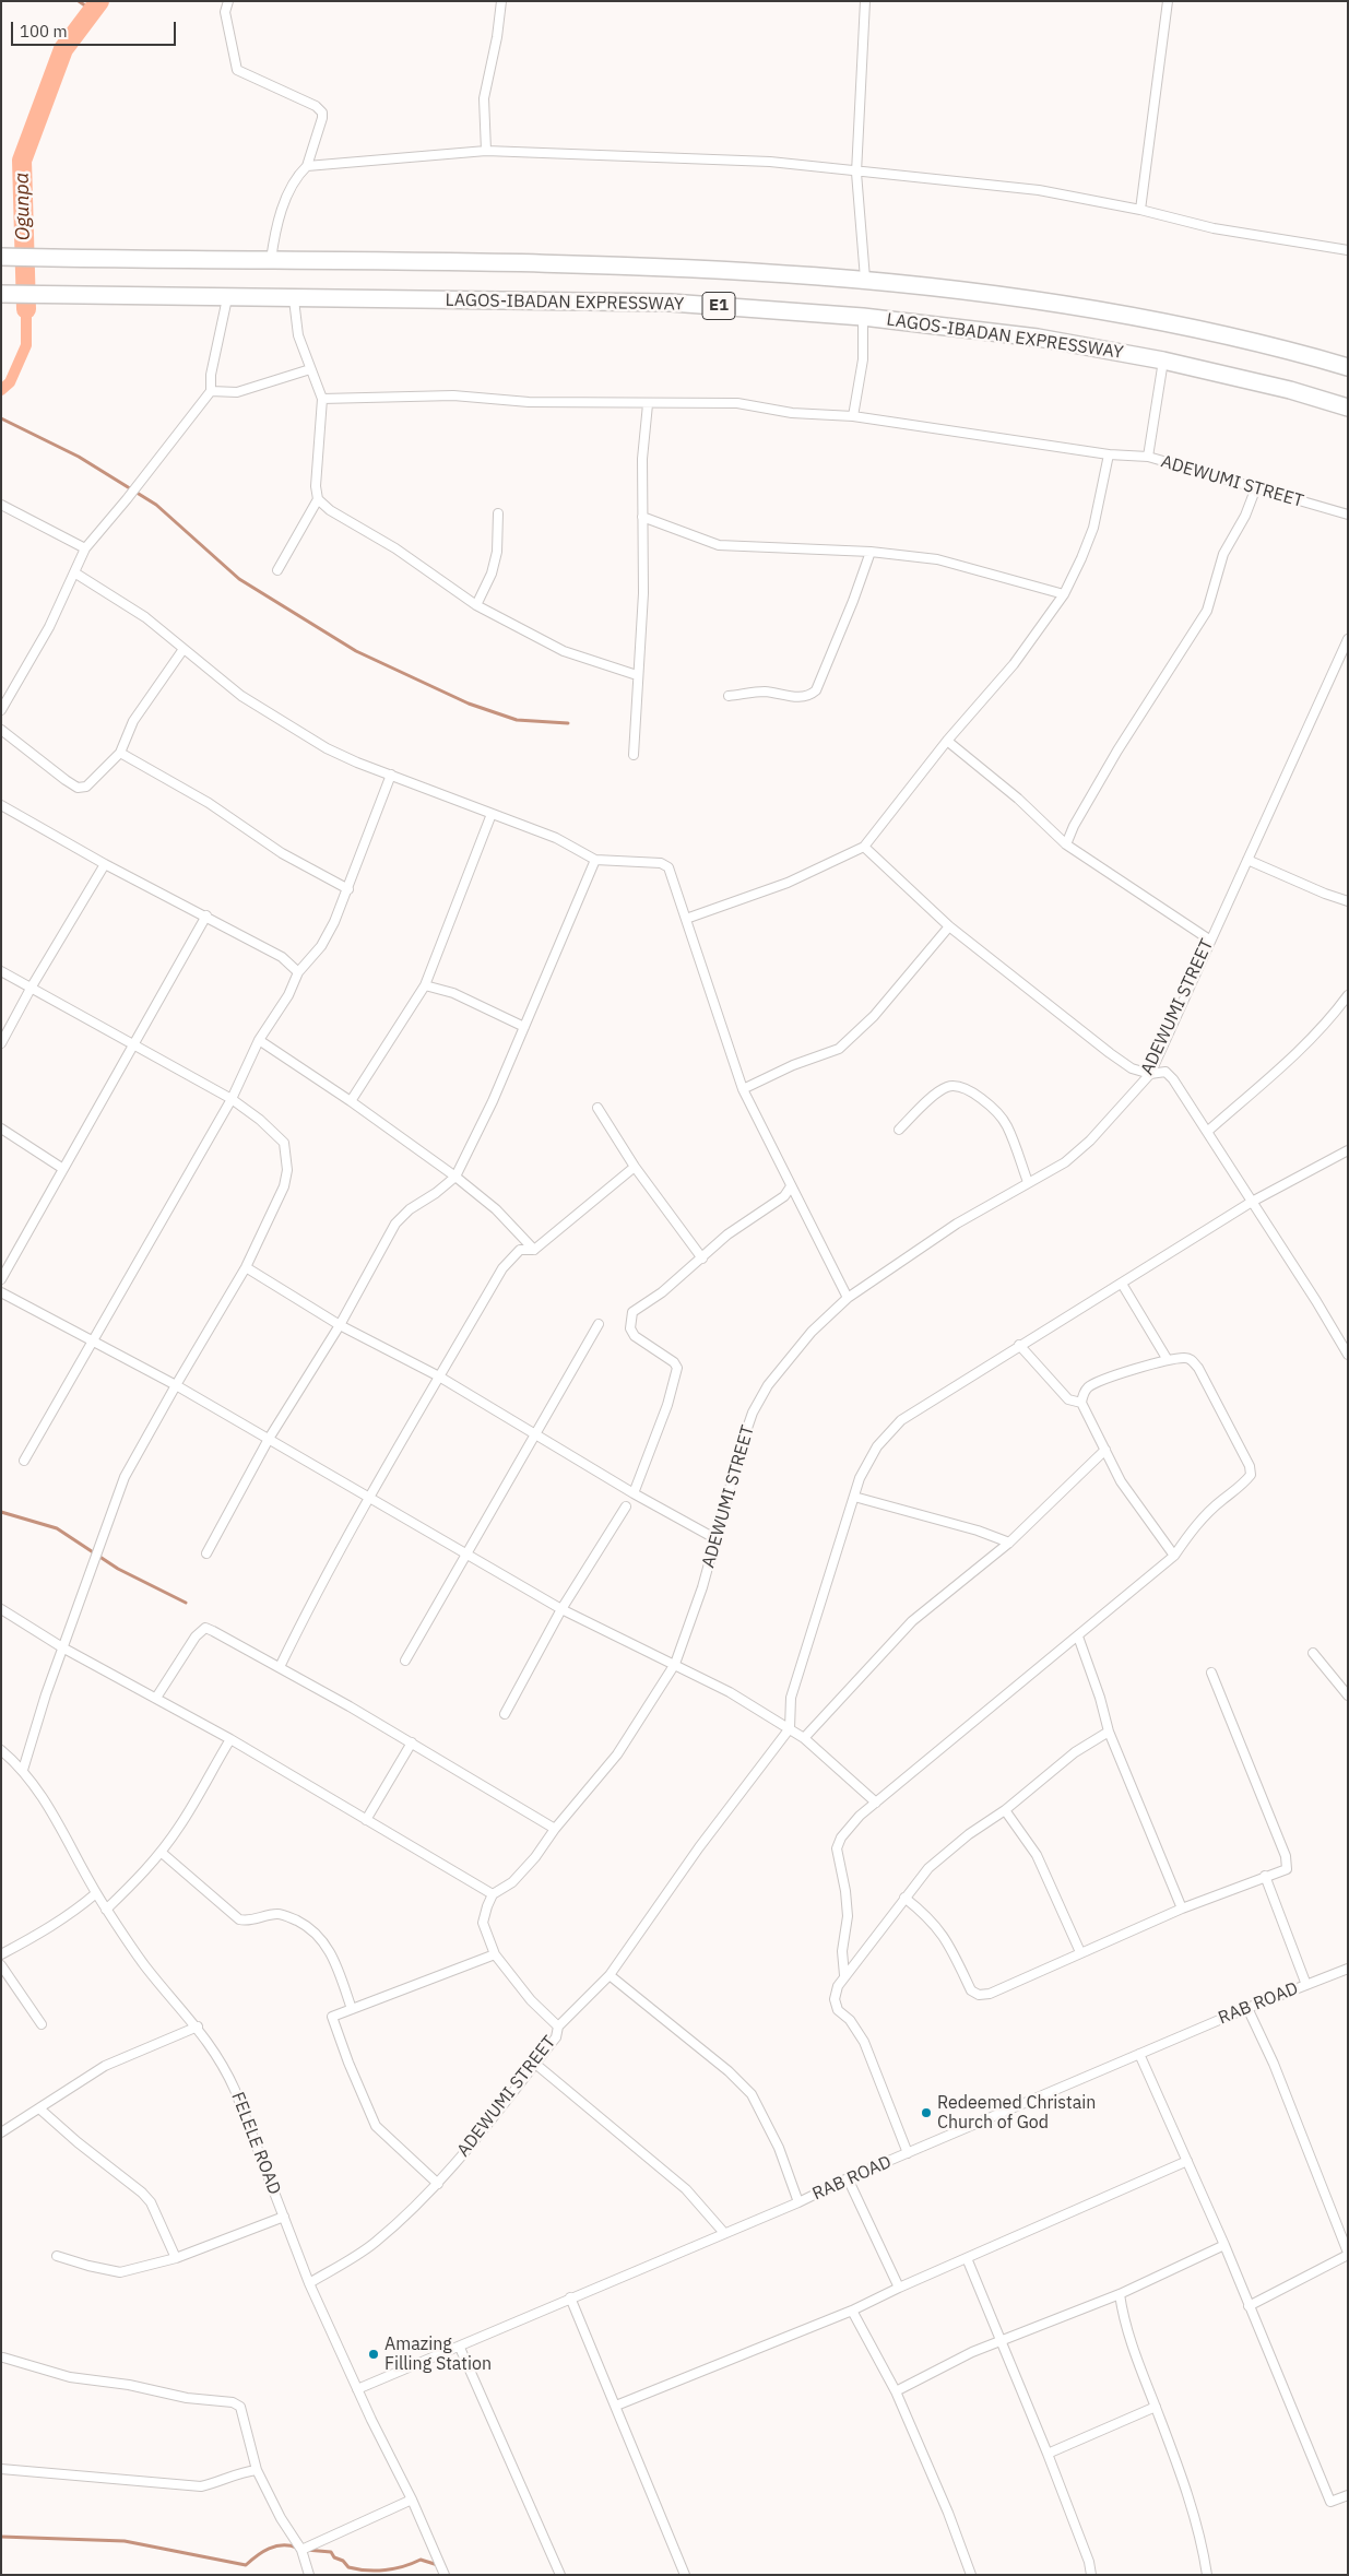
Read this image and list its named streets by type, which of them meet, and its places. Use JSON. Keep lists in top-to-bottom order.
{
  "streets": {
    "highway": ["LAGOS-IBADAN EXPRESSWAY", "E1"],
    "street": ["ADEWUMI STREET", "RAB ROAD", "FELELE ROAD"]
  },
  "crossings": [
    ["LAGOS-IBADAN EXPRESSWAY", "ADEWUMI STREET"],
    ["ADEWUMI STREET", "FELELE ROAD"],
    ["RAB ROAD", "FELELE ROAD"]
  ],
  "water": ["Ogunpa"],
  "places": ["Redeemed Christain Church of God", "Amazing Filling Station"],
  "scale_bar": "100 m"
}
